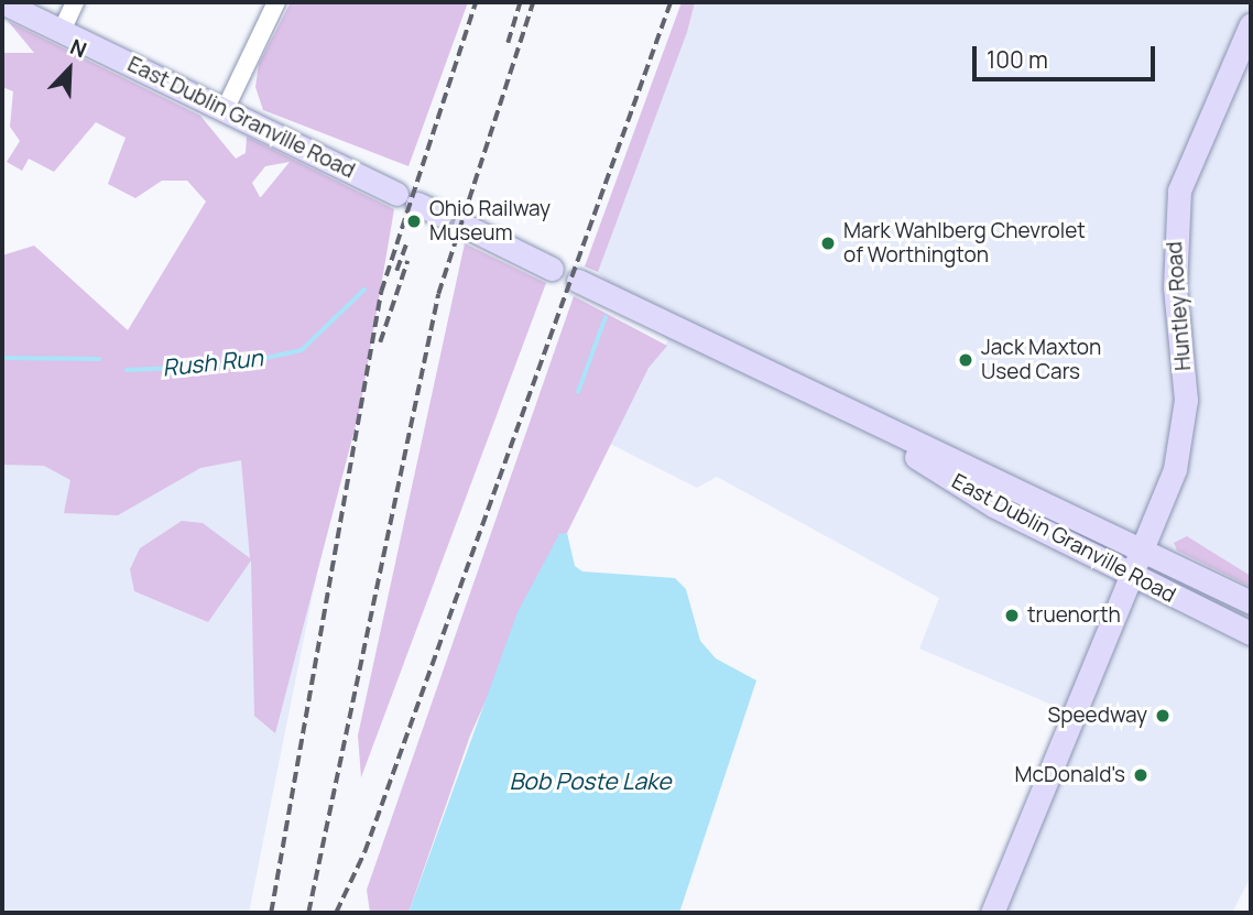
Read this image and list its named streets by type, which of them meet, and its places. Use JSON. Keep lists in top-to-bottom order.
{
  "streets": {
    "main road": ["East Dublin Granville Road", "Huntley Road"]
  },
  "crossings": [
    ["East Dublin Granville Road", "Huntley Road"]
  ],
  "water": ["Rush Run", "Bob Poste Lake"],
  "places": [
    "Ohio Railway Museum",
    "Mark Wahlberg Chevrolet of Worthington",
    "Jack Maxton Used Cars",
    "truenorth",
    "Speedway",
    "McDonald's"
  ],
  "scale_bar": "100 m",
  "north": "top right"
}
